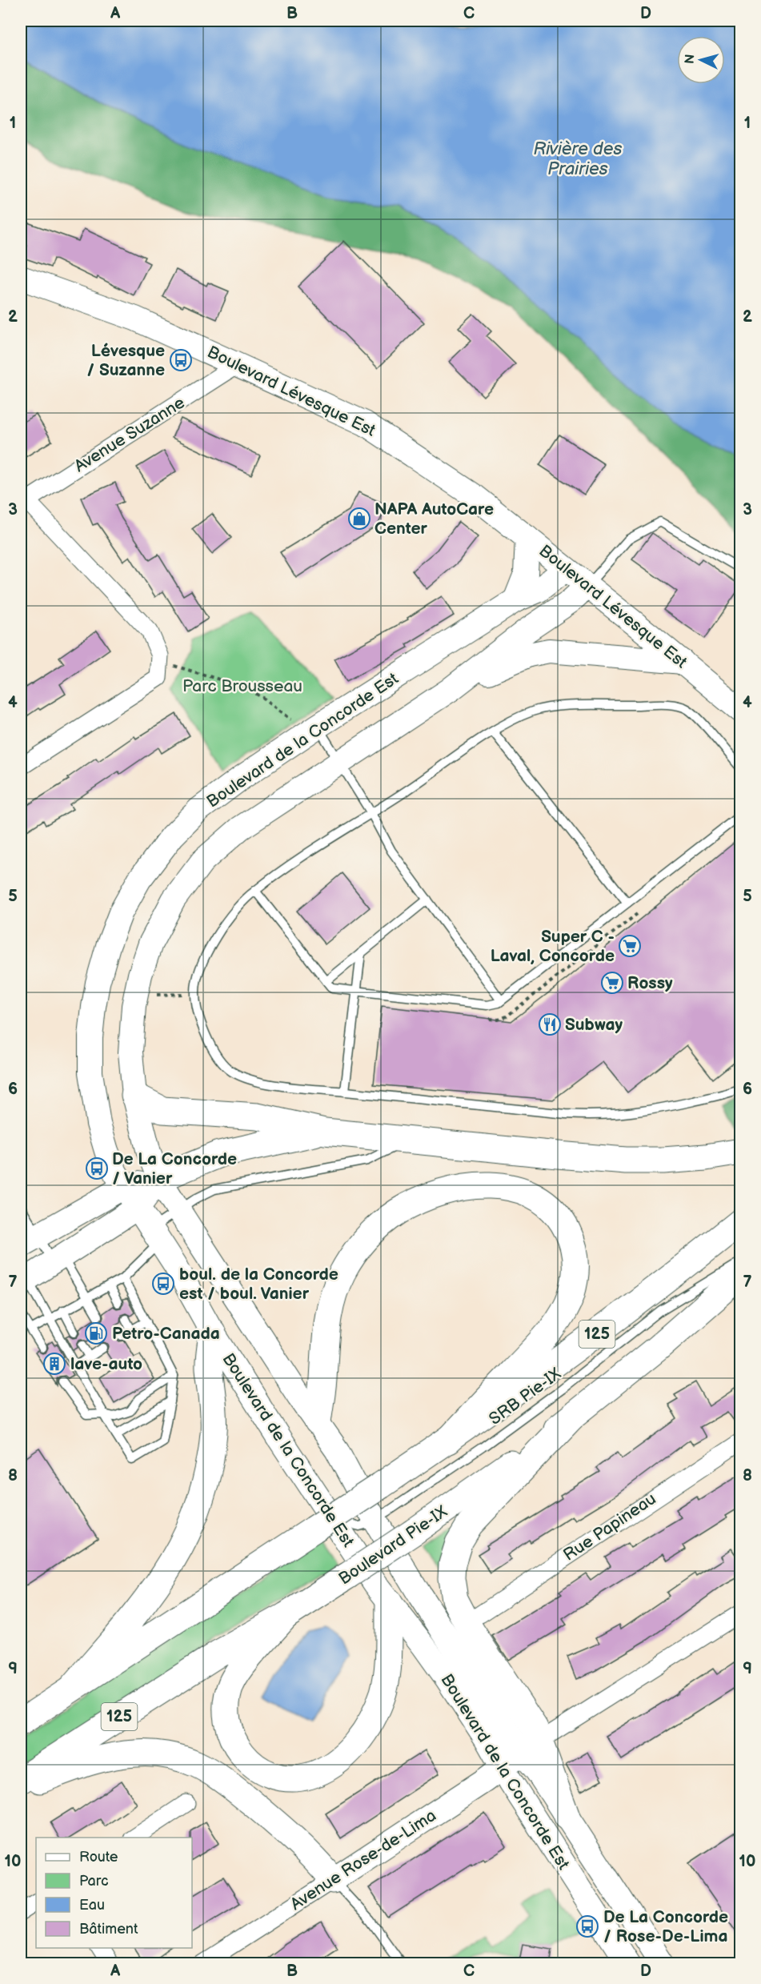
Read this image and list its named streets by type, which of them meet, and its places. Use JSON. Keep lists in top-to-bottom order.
{
  "streets": {
    "highway": ["125", "Boulevard Pie-IX"],
    "street": [
      "Boulevard Lévesque Est",
      "Avenue Suzanne",
      "Boulevard de la Concorde Est",
      "Rue Papineau",
      "Avenue Rose-de-Lima"
    ],
    "lane": ["SRB Pie-IX"]
  },
  "crossings": [
    ["Boulevard Lévesque Est", "Avenue Suzanne"],
    ["Boulevard Lévesque Est", "Boulevard de la Concorde Est"],
    ["Boulevard de la Concorde Est", "SRB Pie-IX"],
    ["Boulevard de la Concorde Est", "Avenue Rose-de-Lima"]
  ],
  "water": ["Rivière des Prairies"],
  "parks": ["Parc Brousseau"],
  "places": {
    "bus stop": [
      "Lévesque / Suzanne",
      "De La Concorde / Vanier",
      "boul. de la Concorde est / boul. Vanier",
      "De La Concorde / Rose-De-Lima"
    ],
    "shop": ["NAPA AutoCare Center"],
    "supermarket": ["Super C - Laval, Concorde", "Rossy"],
    "restaurant": ["Subway"],
    "fuel station": ["Petro-Canada"],
    "building": ["lave-auto"]
  },
  "legend": [
    "Route",
    "Parc",
    "Eau",
    "Bâtiment"
  ],
  "north": "left",
  "grid": {
    "columns": [
      "A",
      "B",
      "C",
      "D"
    ],
    "rows": [
      "1",
      "2",
      "3",
      "4",
      "5",
      "6",
      "7",
      "8",
      "9",
      "10"
    ]
  }
}
